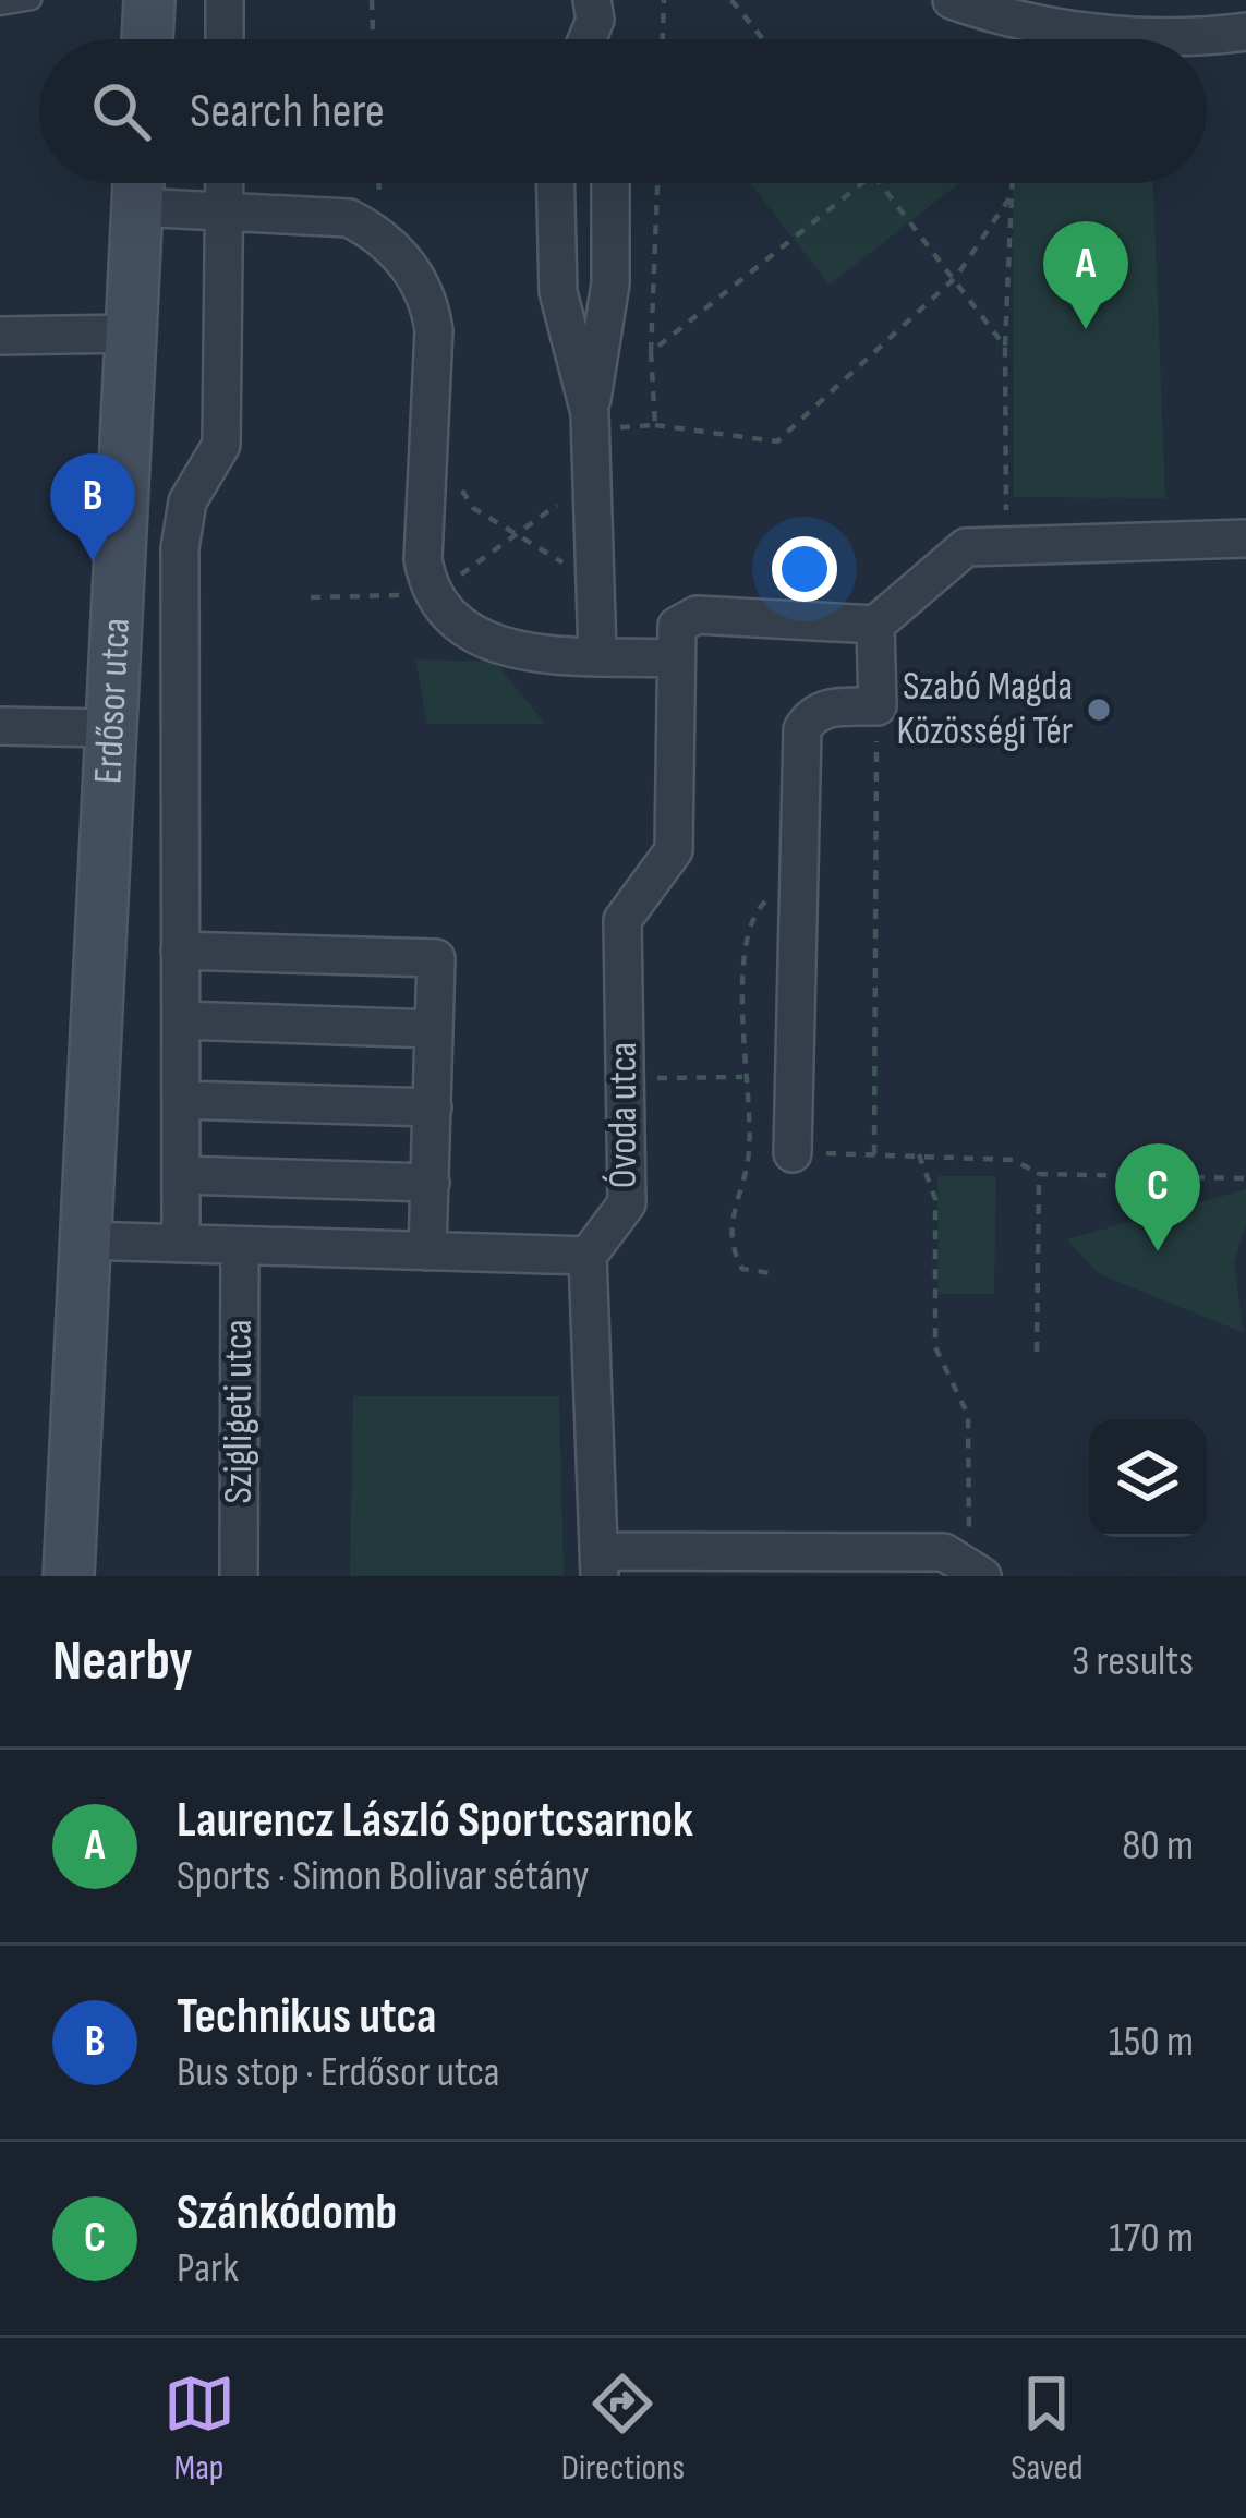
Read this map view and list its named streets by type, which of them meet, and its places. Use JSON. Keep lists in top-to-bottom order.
{
  "streets": {
    "street": ["Erdősor utca", "Óvoda utca", "Szigligeti utca"]
  },
  "places": ["Szabó Magda Közösségi Tér"],
  "page": {
    "search": "Search here",
    "pins": ["A", "B", "C"],
    "heading": ["Nearby", "3 results"],
    "list": [
      {
        "mark": "A",
        "name": "Laurencz László Sportcsarnok",
        "note": "Sports · Simon Bolivar sétány",
        "value": "80 m"
      },
      {
        "mark": "B",
        "name": "Technikus utca",
        "note": "Bus stop · Erdősor utca",
        "value": "150 m"
      },
      {
        "mark": "C",
        "name": "Szánkódomb",
        "note": "Park",
        "value": "170 m"
      }
    ],
    "nav": ["Map", "Directions", "Saved"]
  }
}
